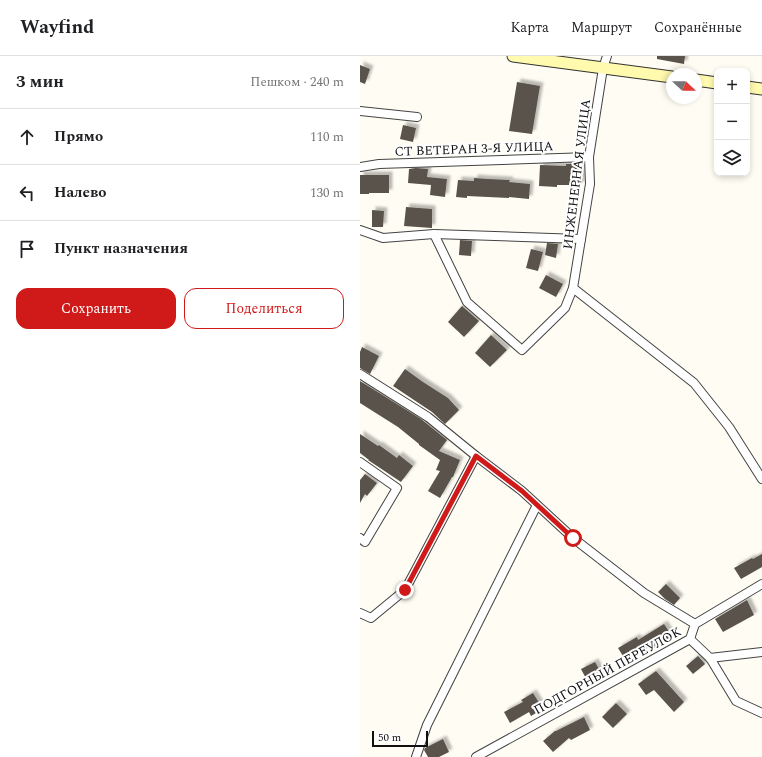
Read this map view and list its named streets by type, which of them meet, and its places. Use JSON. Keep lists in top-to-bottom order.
{
  "streets": {
    "street": ["СТ ВЕТЕРАН 3-Я УЛИЦА", "ИНЖЕНЕРНАЯ УЛИЦА", "ПОДГОРНЫЙ ПЕРЕУЛОК"]
  },
  "crossings": [
    ["СТ ВЕТЕРАН 3-Я УЛИЦА", "ИНЖЕНЕРНАЯ УЛИЦА"]
  ],
  "scale_bar": "50 m",
  "north": "right",
  "page": {
    "header": "Wayfind",
    "nav": ["Карта", "Маршрут", "Сохранённые"],
    "heading": ["3 мин", "Пешком · 240 m"],
    "map_buttons": ["+", "−"],
    "list": [
      ["Прямо", "110 m"],
      ["Налево", "130 m"],
      "Пункт назначения"
    ],
    "buttons": ["Сохранить", "Поделиться"],
    "scale": "50 m"
  }
}
